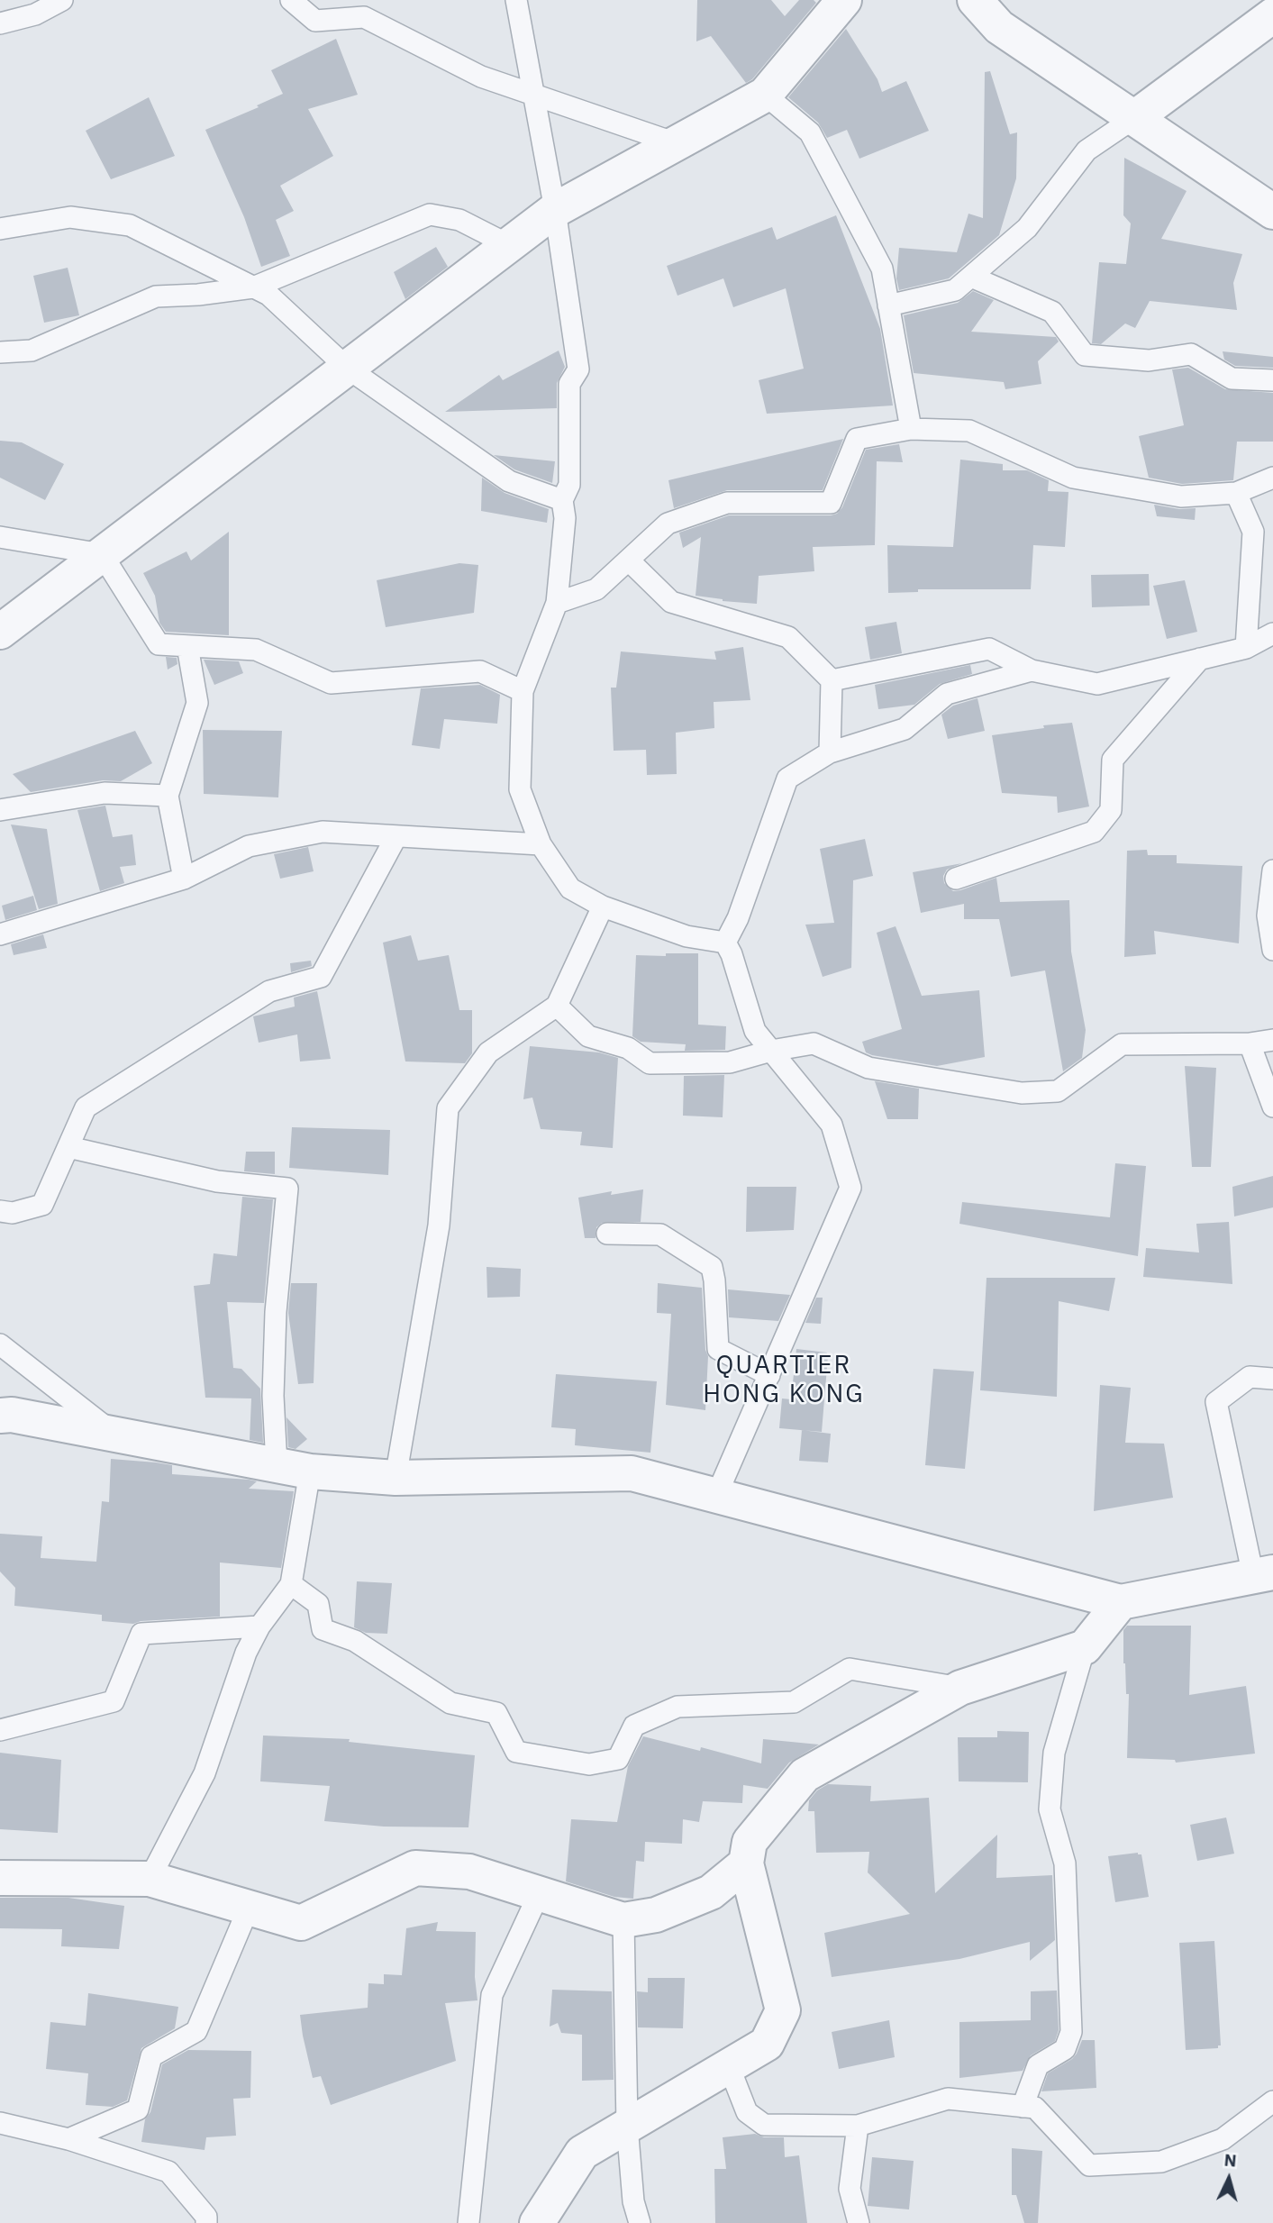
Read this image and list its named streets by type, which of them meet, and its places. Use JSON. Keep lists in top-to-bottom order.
{
  "districts": ["QUARTIER HONG KONG"],
  "north": "top"
}
